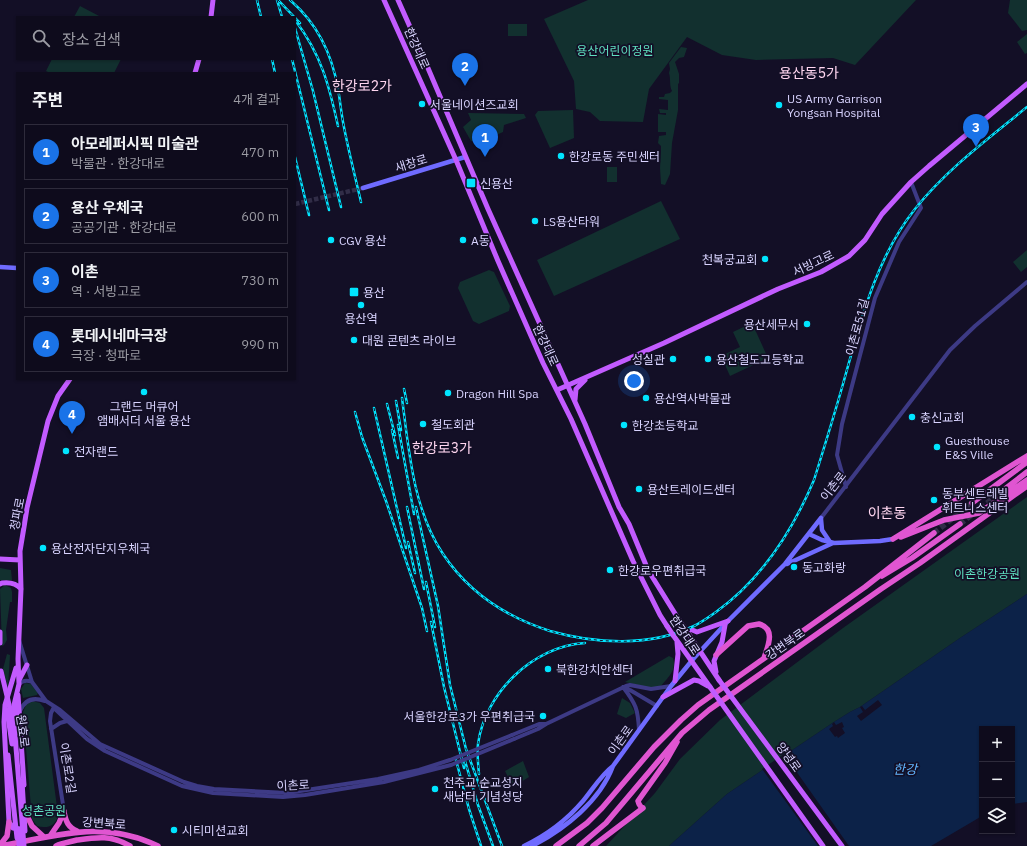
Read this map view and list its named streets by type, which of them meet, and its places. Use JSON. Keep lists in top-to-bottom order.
{
  "streets": {
    "highway": ["강변북로"],
    "main road": [
      "한강대로",
      "새창로",
      "서빙고로",
      "이촌로",
      "청파로",
      "원효로",
      "양녕로"
    ],
    "street": ["이촌로51길", "이촌로2길"]
  },
  "crossings": [
    ["한강대로", "새창로"],
    ["한강대로", "서빙고로"],
    ["한강대로", "이촌로"],
    ["한강대로", "양녕로"],
    ["서빙고로", "이촌로51길"],
    ["이촌로51길", "이촌로"],
    ["이촌로", "청파로"],
    ["이촌로", "이촌로2길"]
  ],
  "districts": [
    "용산동5가",
    "한강로2가",
    "한강로3가",
    "이촌동"
  ],
  "water": ["한강"],
  "parks": ["용산어린이정원", "이촌한강공원", "성촌공원"],
  "places": {
    "other": [
      "서울네이션즈교회",
      "US Army Garrison Yongsan Hospital",
      "한강로동 주민센터",
      "LS용산타워",
      "CGV 용산",
      "A동",
      "천복궁교회",
      "용산역",
      "용산세무서",
      "대원 콘텐츠 라이브",
      "성실관",
      "용산철도고등학교",
      "그랜드 머큐어 앰배서더 서울 용산",
      "Dragon Hill Spa",
      "용산역사박물관",
      "충신교회",
      "철도회관",
      "한강초등학교",
      "Guesthouse E&S Ville",
      "전자랜드",
      "용산트레이드센터",
      "동부센트레빌 휘트니스센터",
      "용산전자단지우체국",
      "동고화랑",
      "한강로우편취급국",
      "북한강치안센터",
      "서울한강로3가 우편취급국",
      "천주교 순교성지 새남터 기념성당",
      "시티미션교회"
    ],
    "transit": ["신용산", "용산"]
  },
  "page": {
    "search": "장소 검색",
    "pins": [
      "2",
      "3",
      "1",
      "4"
    ],
    "heading": ["주변", "4개 결과"],
    "list": [
      {
        "mark": "1",
        "name": "아모레퍼시픽 미술관",
        "note": "박물관 · 한강대로",
        "value": "470 m"
      },
      {
        "mark": "2",
        "name": "용산 우체국",
        "note": "공공기관 · 한강대로",
        "value": "600 m"
      },
      {
        "mark": "3",
        "name": "이촌",
        "note": "역 · 서빙고로",
        "value": "730 m"
      },
      {
        "mark": "4",
        "name": "롯데시네마극장",
        "note": "극장 · 청파로",
        "value": "990 m"
      }
    ],
    "map_buttons": ["+", "−"]
  }
}
